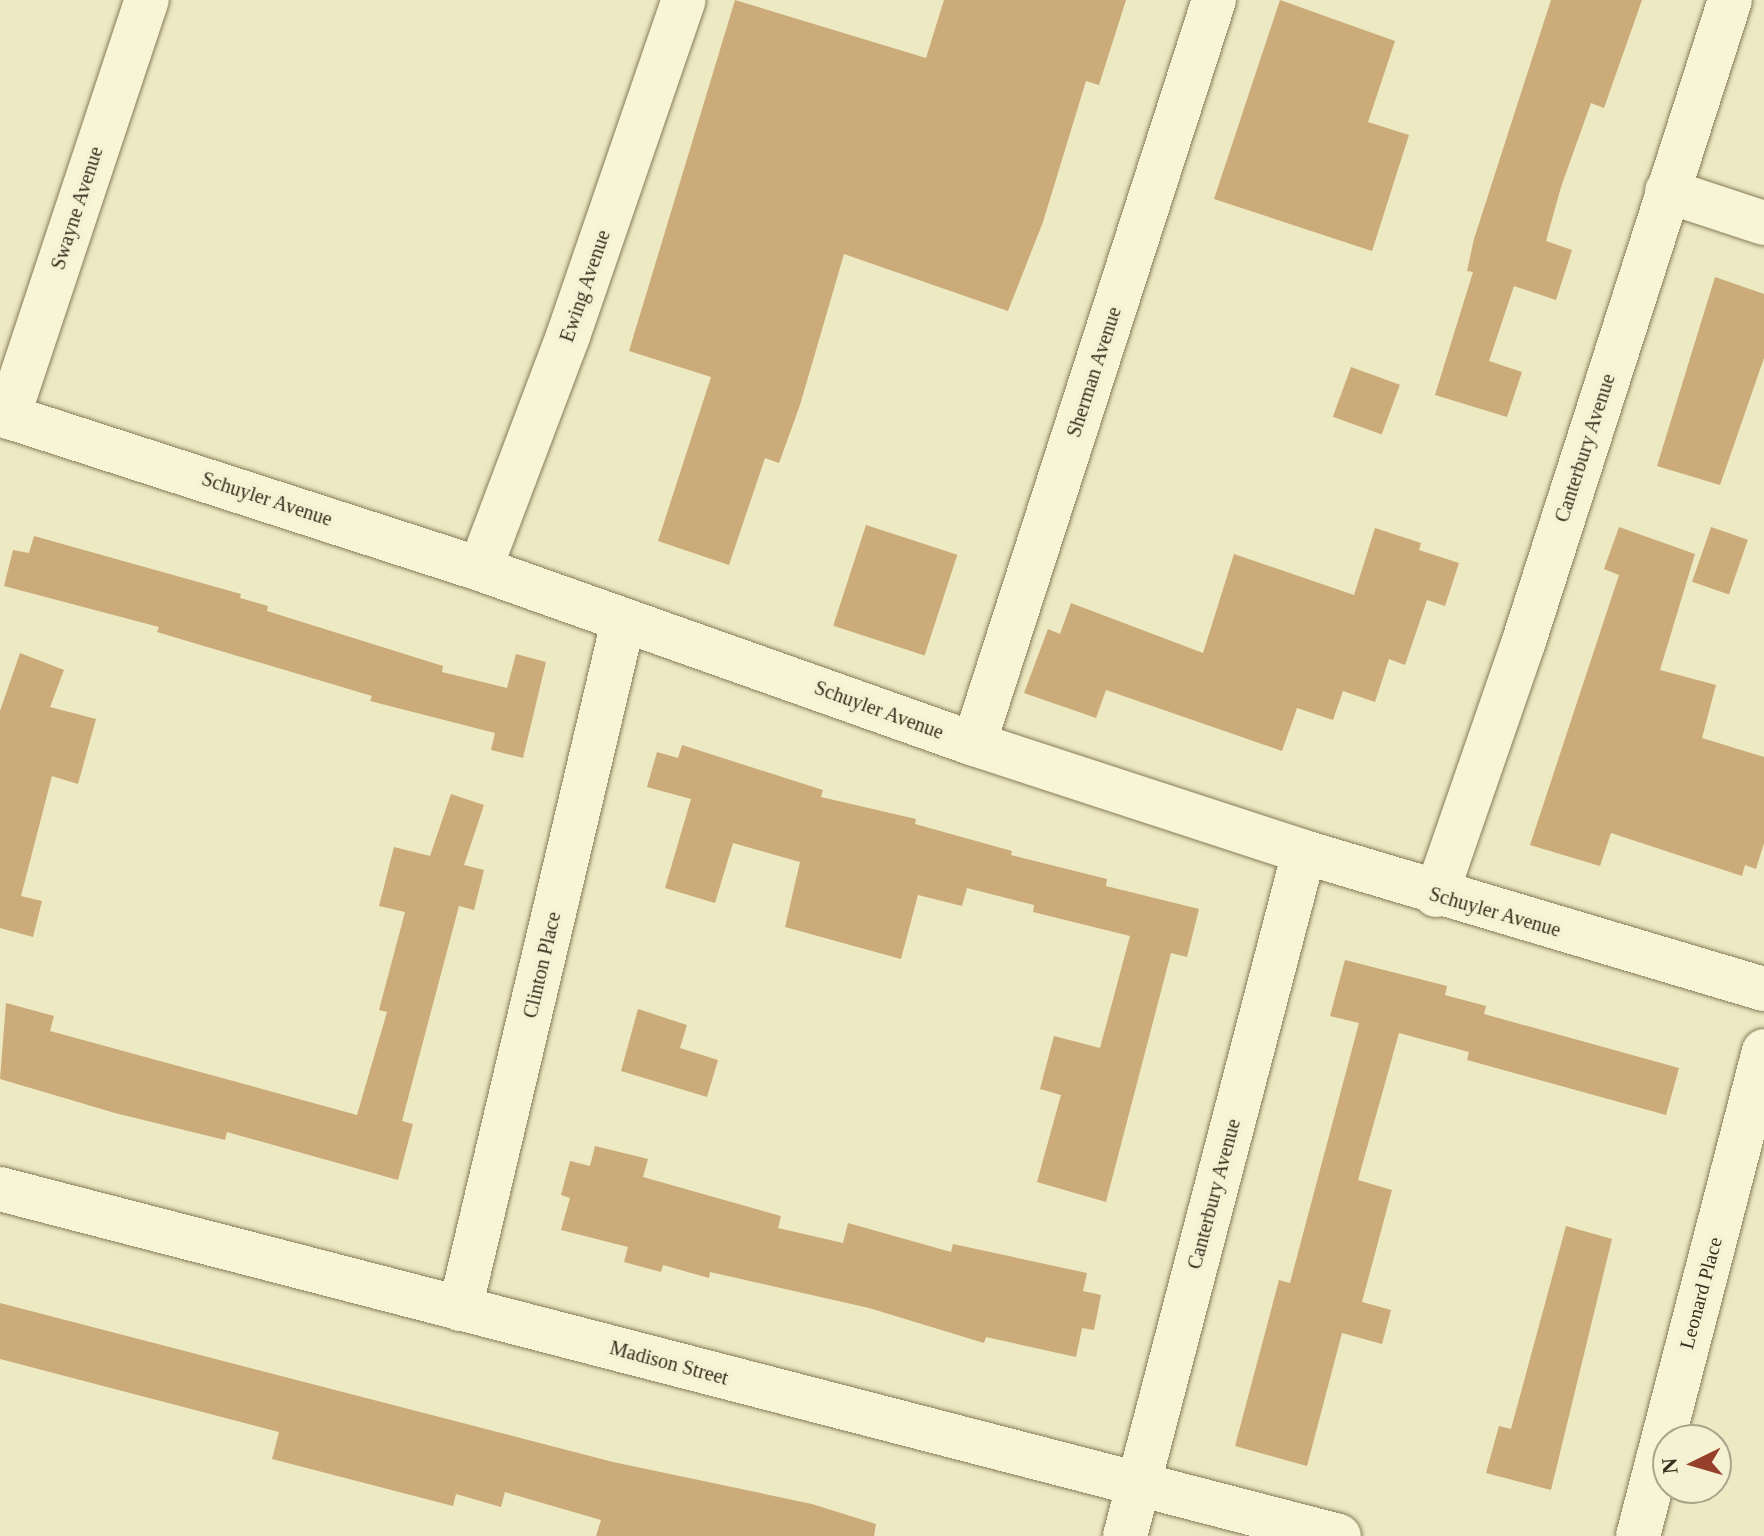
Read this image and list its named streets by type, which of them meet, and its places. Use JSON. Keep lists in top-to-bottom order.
{
  "streets": {
    "street": [
      "Swayne Avenue",
      "Ewing Avenue",
      "Sherman Avenue",
      "Canterbury Avenue",
      "Schuyler Avenue",
      "Clinton Place",
      "Leonard Place",
      "Madison Street"
    ]
  },
  "crossings": [
    ["Swayne Avenue", "Schuyler Avenue"],
    ["Ewing Avenue", "Schuyler Avenue"],
    ["Sherman Avenue", "Schuyler Avenue"],
    ["Canterbury Avenue", "Schuyler Avenue"],
    ["Canterbury Avenue", "Madison Street"],
    ["Schuyler Avenue", "Clinton Place"],
    ["Clinton Place", "Madison Street"]
  ],
  "north": "left"
}
